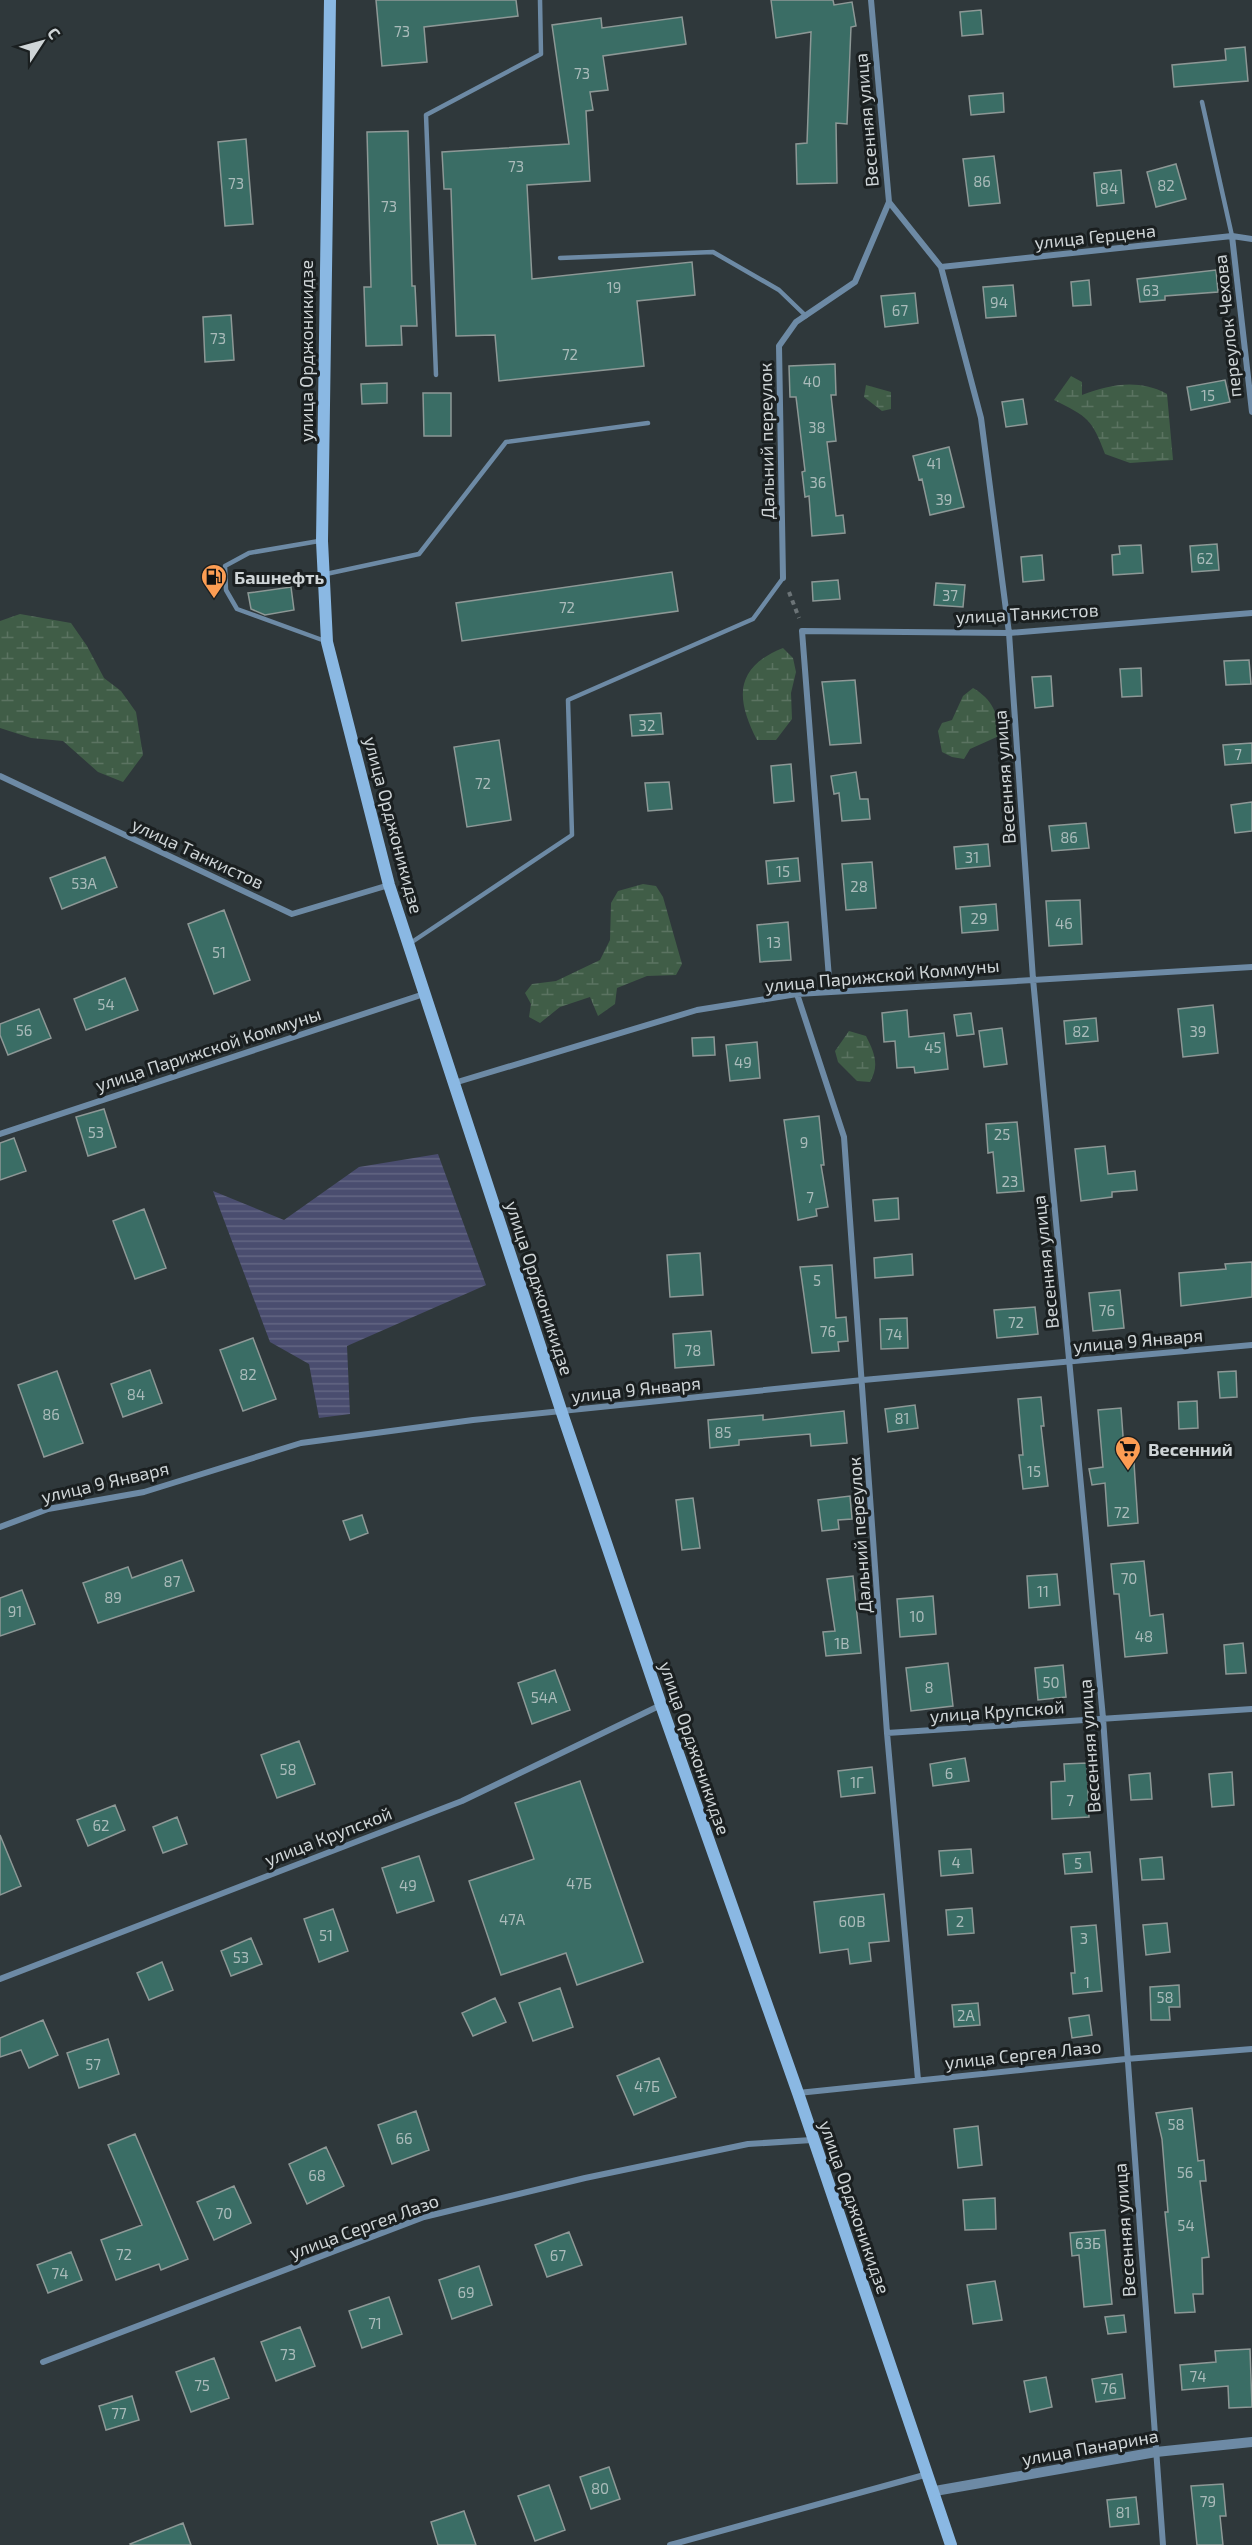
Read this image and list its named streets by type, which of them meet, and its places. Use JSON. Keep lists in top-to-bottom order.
{
  "streets": {
    "main road": ["улица Орджоникидзе"],
    "street": [
      "Весенняя улица",
      "улица Герцена",
      "переулок Чехова",
      "Дальний переулок",
      "улица Танкистов",
      "улица Парижской Коммуны",
      "улица 9 Января",
      "улица Крупской",
      "улица Сергея Лазо",
      "улица Панарина"
    ]
  },
  "crossings": [
    ["Весенняя улица", "улица Герцена"],
    ["Весенняя улица", "Дальний переулок"],
    ["Весенняя улица", "улица Танкистов"],
    ["Весенняя улица", "улица Парижской Коммуны"],
    ["Весенняя улица", "улица 9 Января"],
    ["Весенняя улица", "улица Крупской"],
    ["Весенняя улица", "улица Сергея Лазо"],
    ["Весенняя улица", "улица Панарина"],
    ["улица Герцена", "переулок Чехова"],
    ["улица Орджоникидзе", "улица Танкистов"],
    ["улица Орджоникидзе", "улица Парижской Коммуны"],
    ["улица Орджоникидзе", "улица 9 Января"],
    ["улица Орджоникидзе", "улица Крупской"],
    ["улица Орджоникидзе", "улица Сергея Лазо"],
    ["улица Орджоникидзе", "улица Панарина"],
    ["Дальний переулок", "улица Парижской Коммуны"],
    ["Дальний переулок", "улица 9 Января"],
    ["Дальний переулок", "улица Крупской"],
    ["Дальний переулок", "улица Сергея Лазо"]
  ],
  "places": {
    "fuel station": ["Башнефть"],
    "supermarket": ["Весенний"]
  },
  "house_numbers": [
    "73",
    "73",
    "73",
    "86",
    "73",
    "82",
    "84",
    "73",
    "19",
    "63",
    "94",
    "67",
    "73",
    "72",
    "40",
    "15",
    "38",
    "41",
    "36",
    "39",
    "62",
    "37",
    "72",
    "32",
    "7",
    "72",
    "86",
    "31",
    "15",
    "53А",
    "28",
    "29",
    "46",
    "13",
    "51",
    "54",
    "56",
    "82",
    "39",
    "45",
    "49",
    "53",
    "25",
    "9",
    "23",
    "7",
    "5",
    "76",
    "72",
    "76",
    "74",
    "78",
    "82",
    "84",
    "86",
    "81",
    "85",
    "15",
    "72",
    "70",
    "87",
    "11",
    "89",
    "91",
    "10",
    "48",
    "1В",
    "50",
    "8",
    "54А",
    "58",
    "6",
    "1Г",
    "7",
    "62",
    "4",
    "5",
    "47Б",
    "49",
    "47А",
    "60В",
    "2",
    "51",
    "3",
    "53",
    "1",
    "58",
    "2А",
    "57",
    "47Б",
    "58",
    "66",
    "56",
    "68",
    "70",
    "54",
    "63Б",
    "72",
    "67",
    "74",
    "69",
    "71",
    "73",
    "74",
    "75",
    "76",
    "77",
    "80",
    "79",
    "81"
  ],
  "north": "top right"
}
